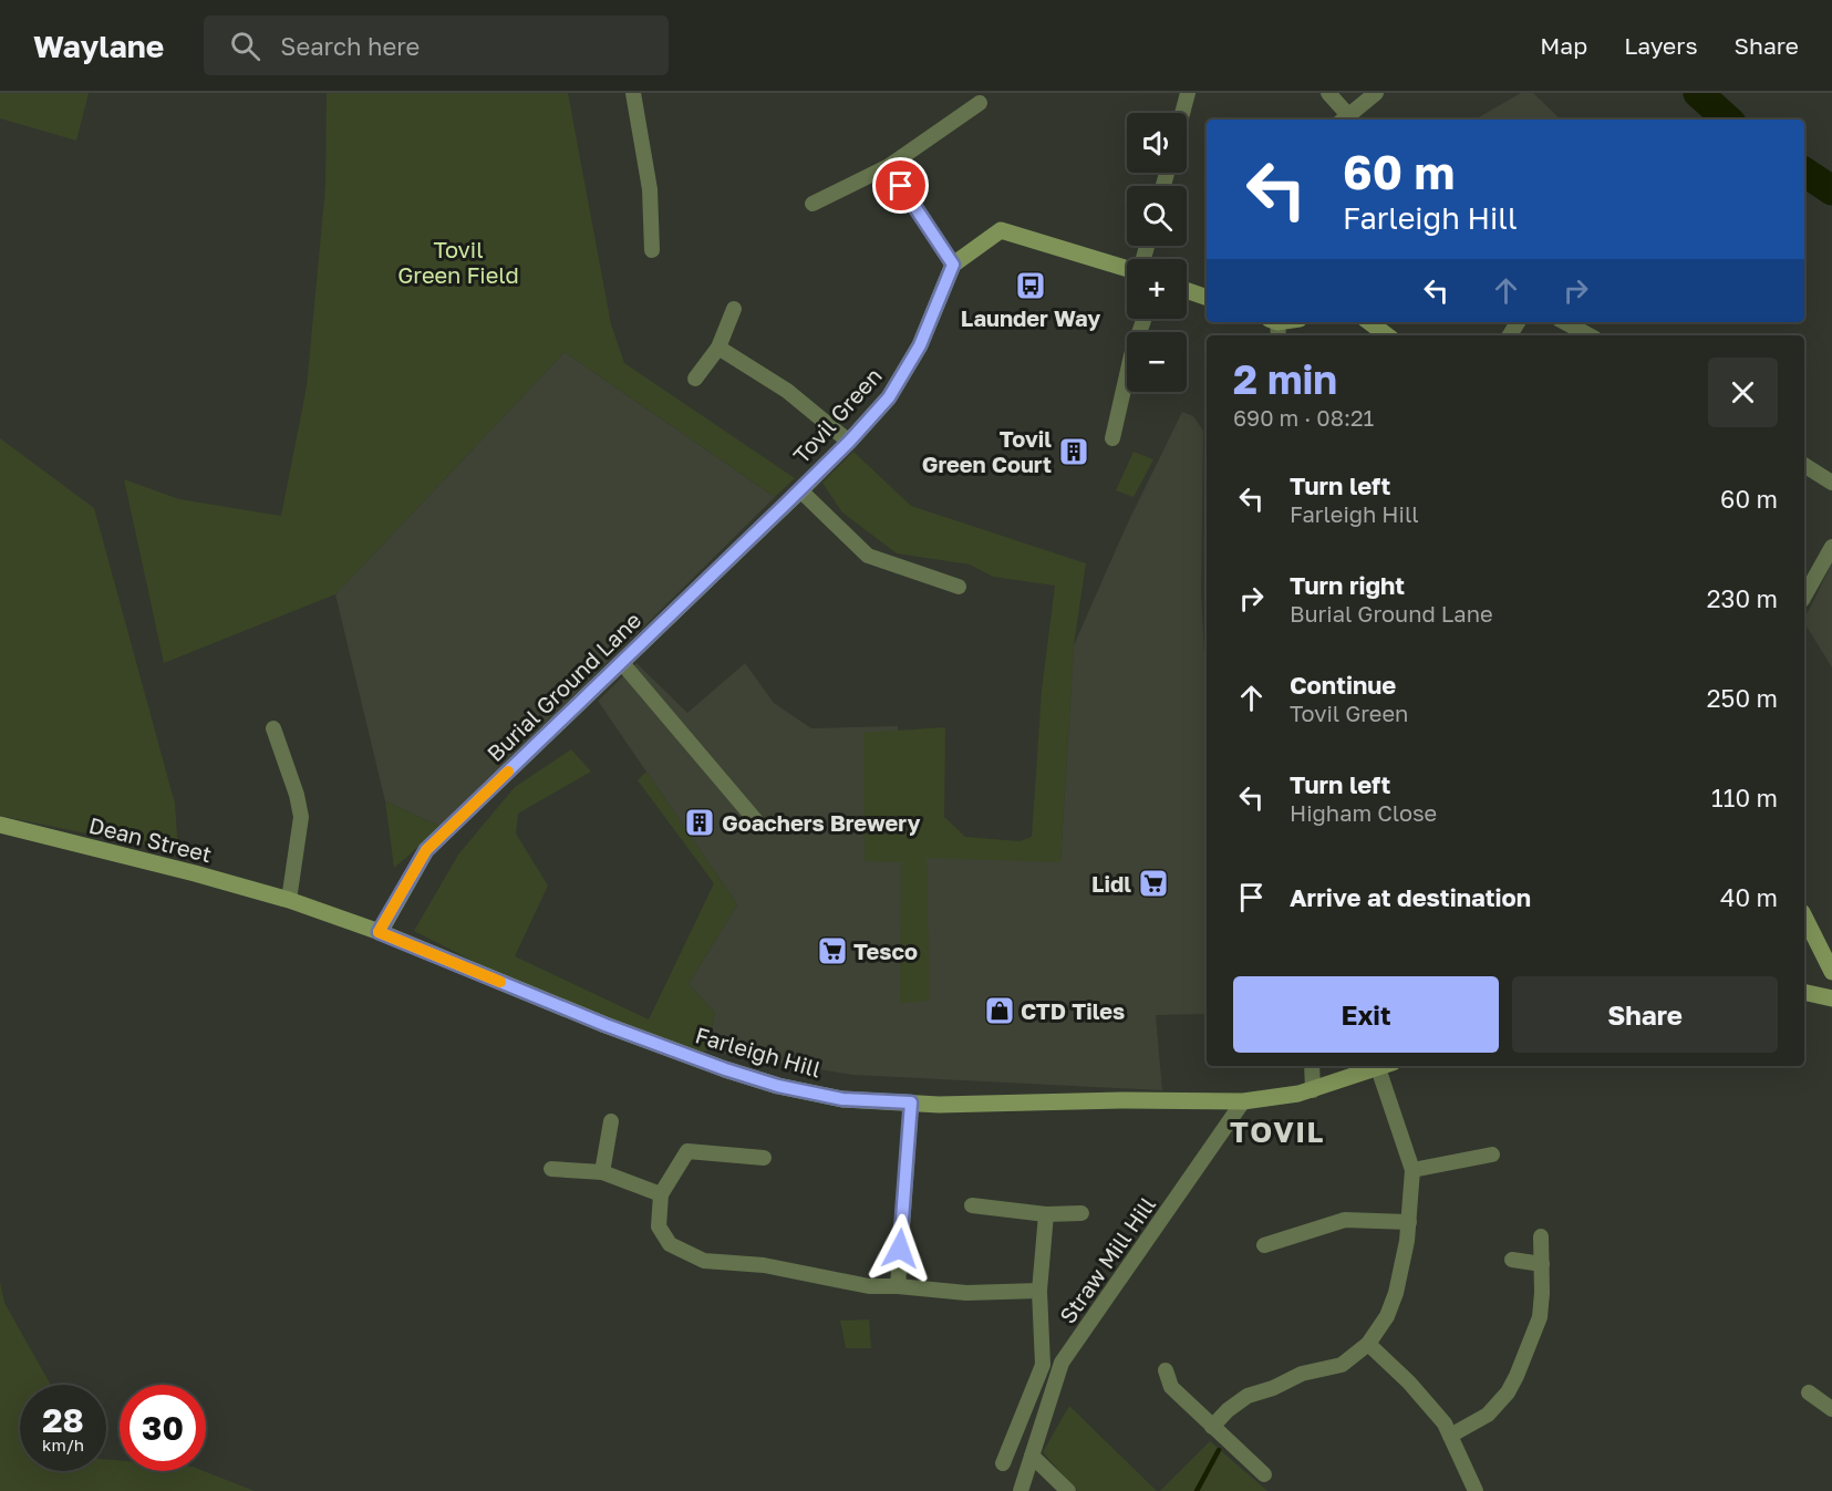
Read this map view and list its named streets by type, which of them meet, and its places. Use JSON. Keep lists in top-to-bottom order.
{
  "streets": {
    "main road": [
      "Tovil Green",
      "Burial Ground Lane",
      "Dean Street",
      "Farleigh Hill"
    ],
    "street": ["Straw Mill Hill"]
  },
  "crossings": [
    ["Tovil Green", "Burial Ground Lane"],
    ["Burial Ground Lane", "Farleigh Hill"],
    ["Dean Street", "Farleigh Hill"],
    ["Farleigh Hill", "Straw Mill Hill"]
  ],
  "districts": ["TOVIL"],
  "parks": ["Tovil Green Field"],
  "places": {
    "bus stop": ["Launder Way"],
    "building": ["Tovil Green Court", "Goachers Brewery"],
    "supermarket": ["Lidl", "Tesco"],
    "shop": ["CTD Tiles"]
  },
  "page": {
    "header": "Waylane",
    "search": "Search here",
    "nav": ["Map", "Layers", "Share"],
    "map_buttons": ["+", "−"],
    "turn": ["60 m", "Farleigh Hill"],
    "heading": ["2 min", "690 m · 08:21"],
    "list": [
      {
        "name": "Turn left",
        "note": "Farleigh Hill",
        "value": "60 m"
      },
      {
        "name": "Turn right",
        "note": "Burial Ground Lane",
        "value": "230 m"
      },
      {
        "name": "Continue",
        "note": "Tovil Green",
        "value": "250 m"
      },
      {
        "name": "Turn left",
        "note": "Higham Close",
        "value": "110 m"
      },
      {
        "name": "Arrive at destination",
        "value": "40 m"
      }
    ],
    "buttons": ["Exit", "Share"],
    "speed": "28 km/h",
    "limit": "30"
  }
}
